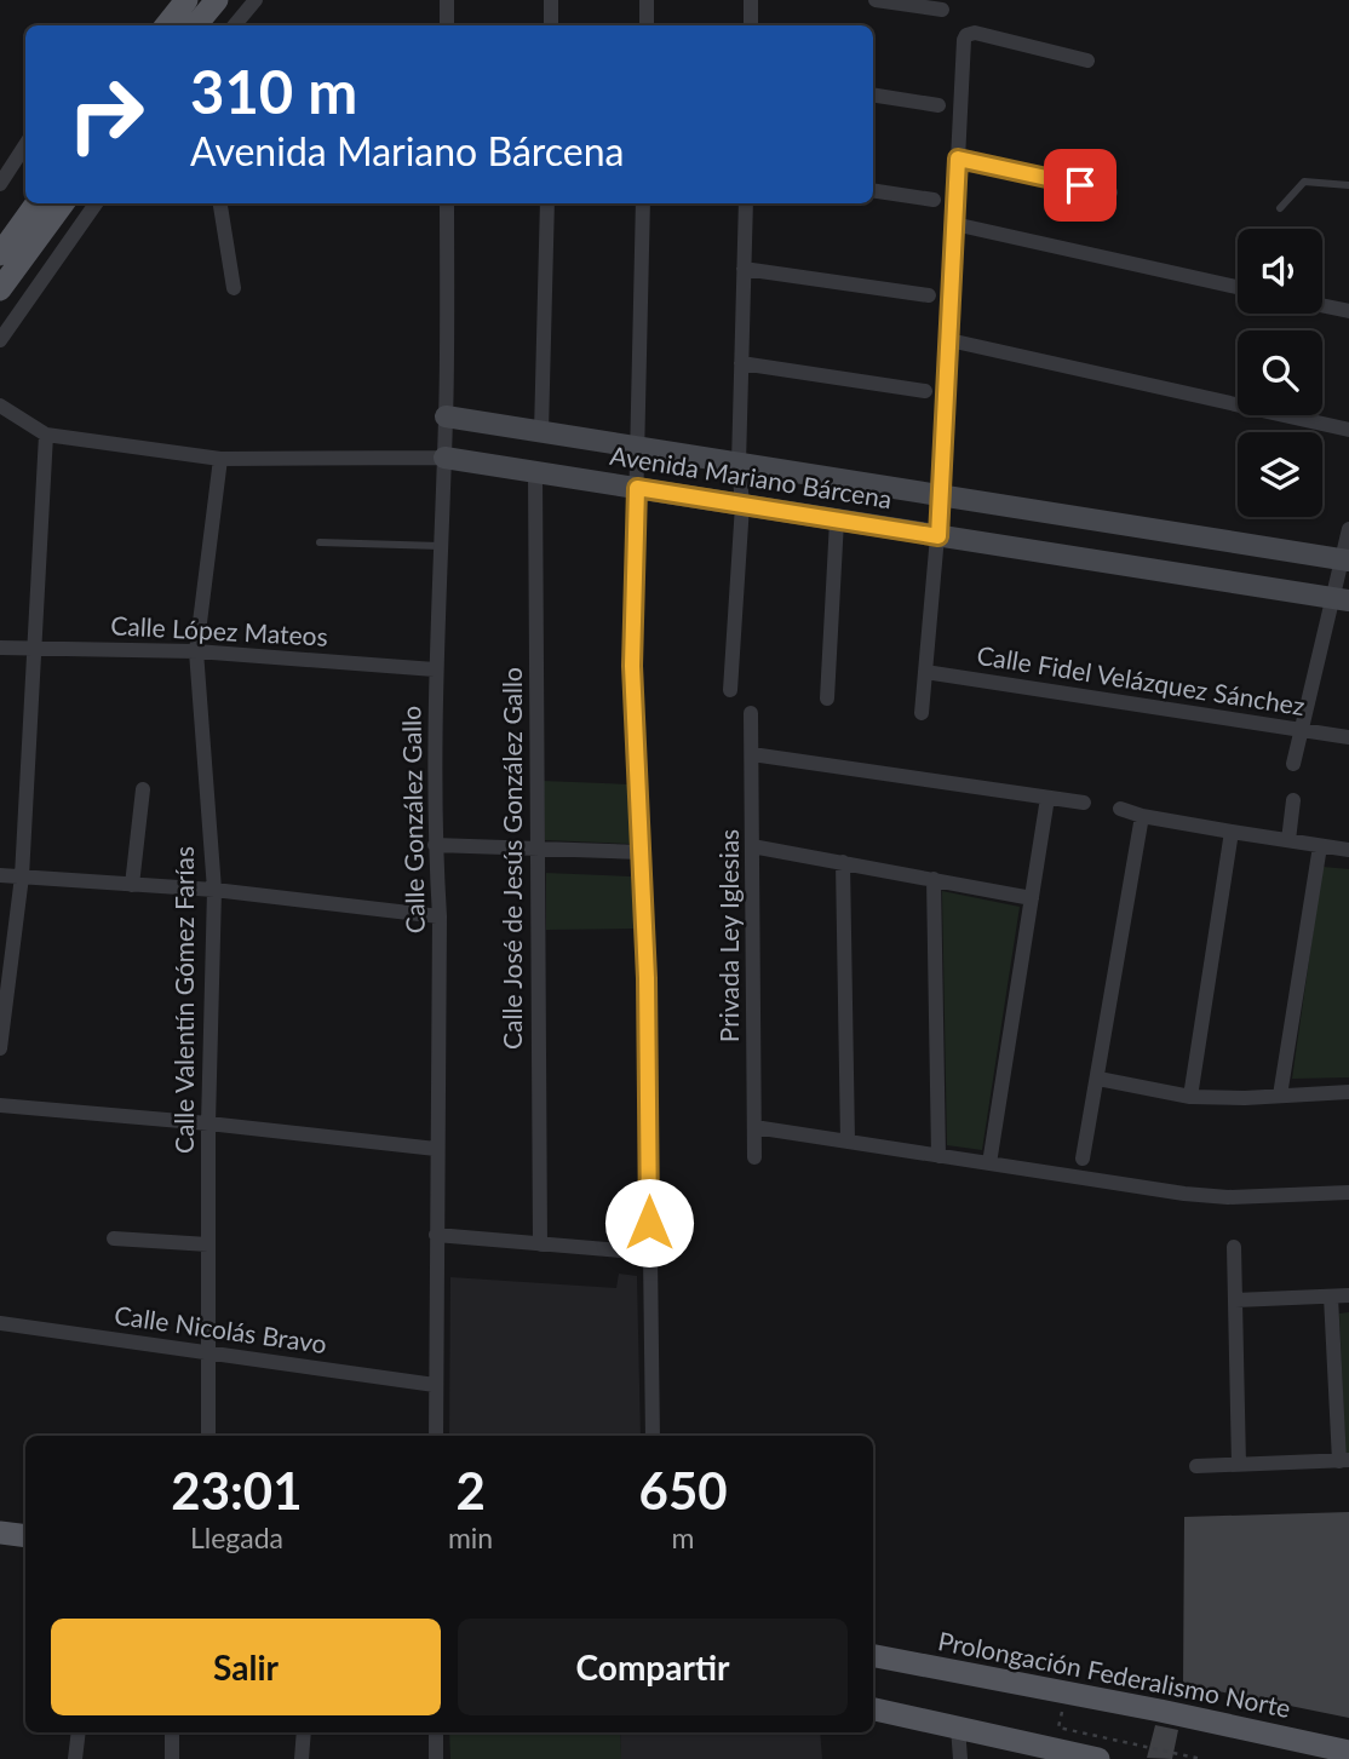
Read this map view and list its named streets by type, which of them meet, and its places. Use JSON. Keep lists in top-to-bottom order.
{
  "streets": {
    "main road": ["Prolongación Federalismo Norte"],
    "street": [
      "Avenida Mariano Bárcena",
      "Calle López Mateos",
      "Calle Fidel Velázquez Sánchez",
      "Calle González Gallo",
      "Calle José de Jesús González Gallo",
      "Privada Ley Iglesias",
      "Calle Valentín Gómez Farías",
      "Calle Nicolás Bravo"
    ]
  },
  "crossings": [
    ["Avenida Mariano Bárcena", "Calle González Gallo"],
    ["Avenida Mariano Bárcena", "Calle José de Jesús González Gallo"],
    ["Calle López Mateos", "Calle González Gallo"],
    ["Calle López Mateos", "Calle Valentín Gómez Farías"],
    ["Calle González Gallo", "Calle Nicolás Bravo"],
    ["Calle Valentín Gómez Farías", "Calle Nicolás Bravo"]
  ],
  "page": {
    "turn": ["310 m", "Avenida Mariano Bárcena"],
    "eta": [
      "23:01",
      "Llegada",
      "2",
      "min",
      "650",
      "m"
    ],
    "buttons": ["Salir", "Compartir"]
  }
}
